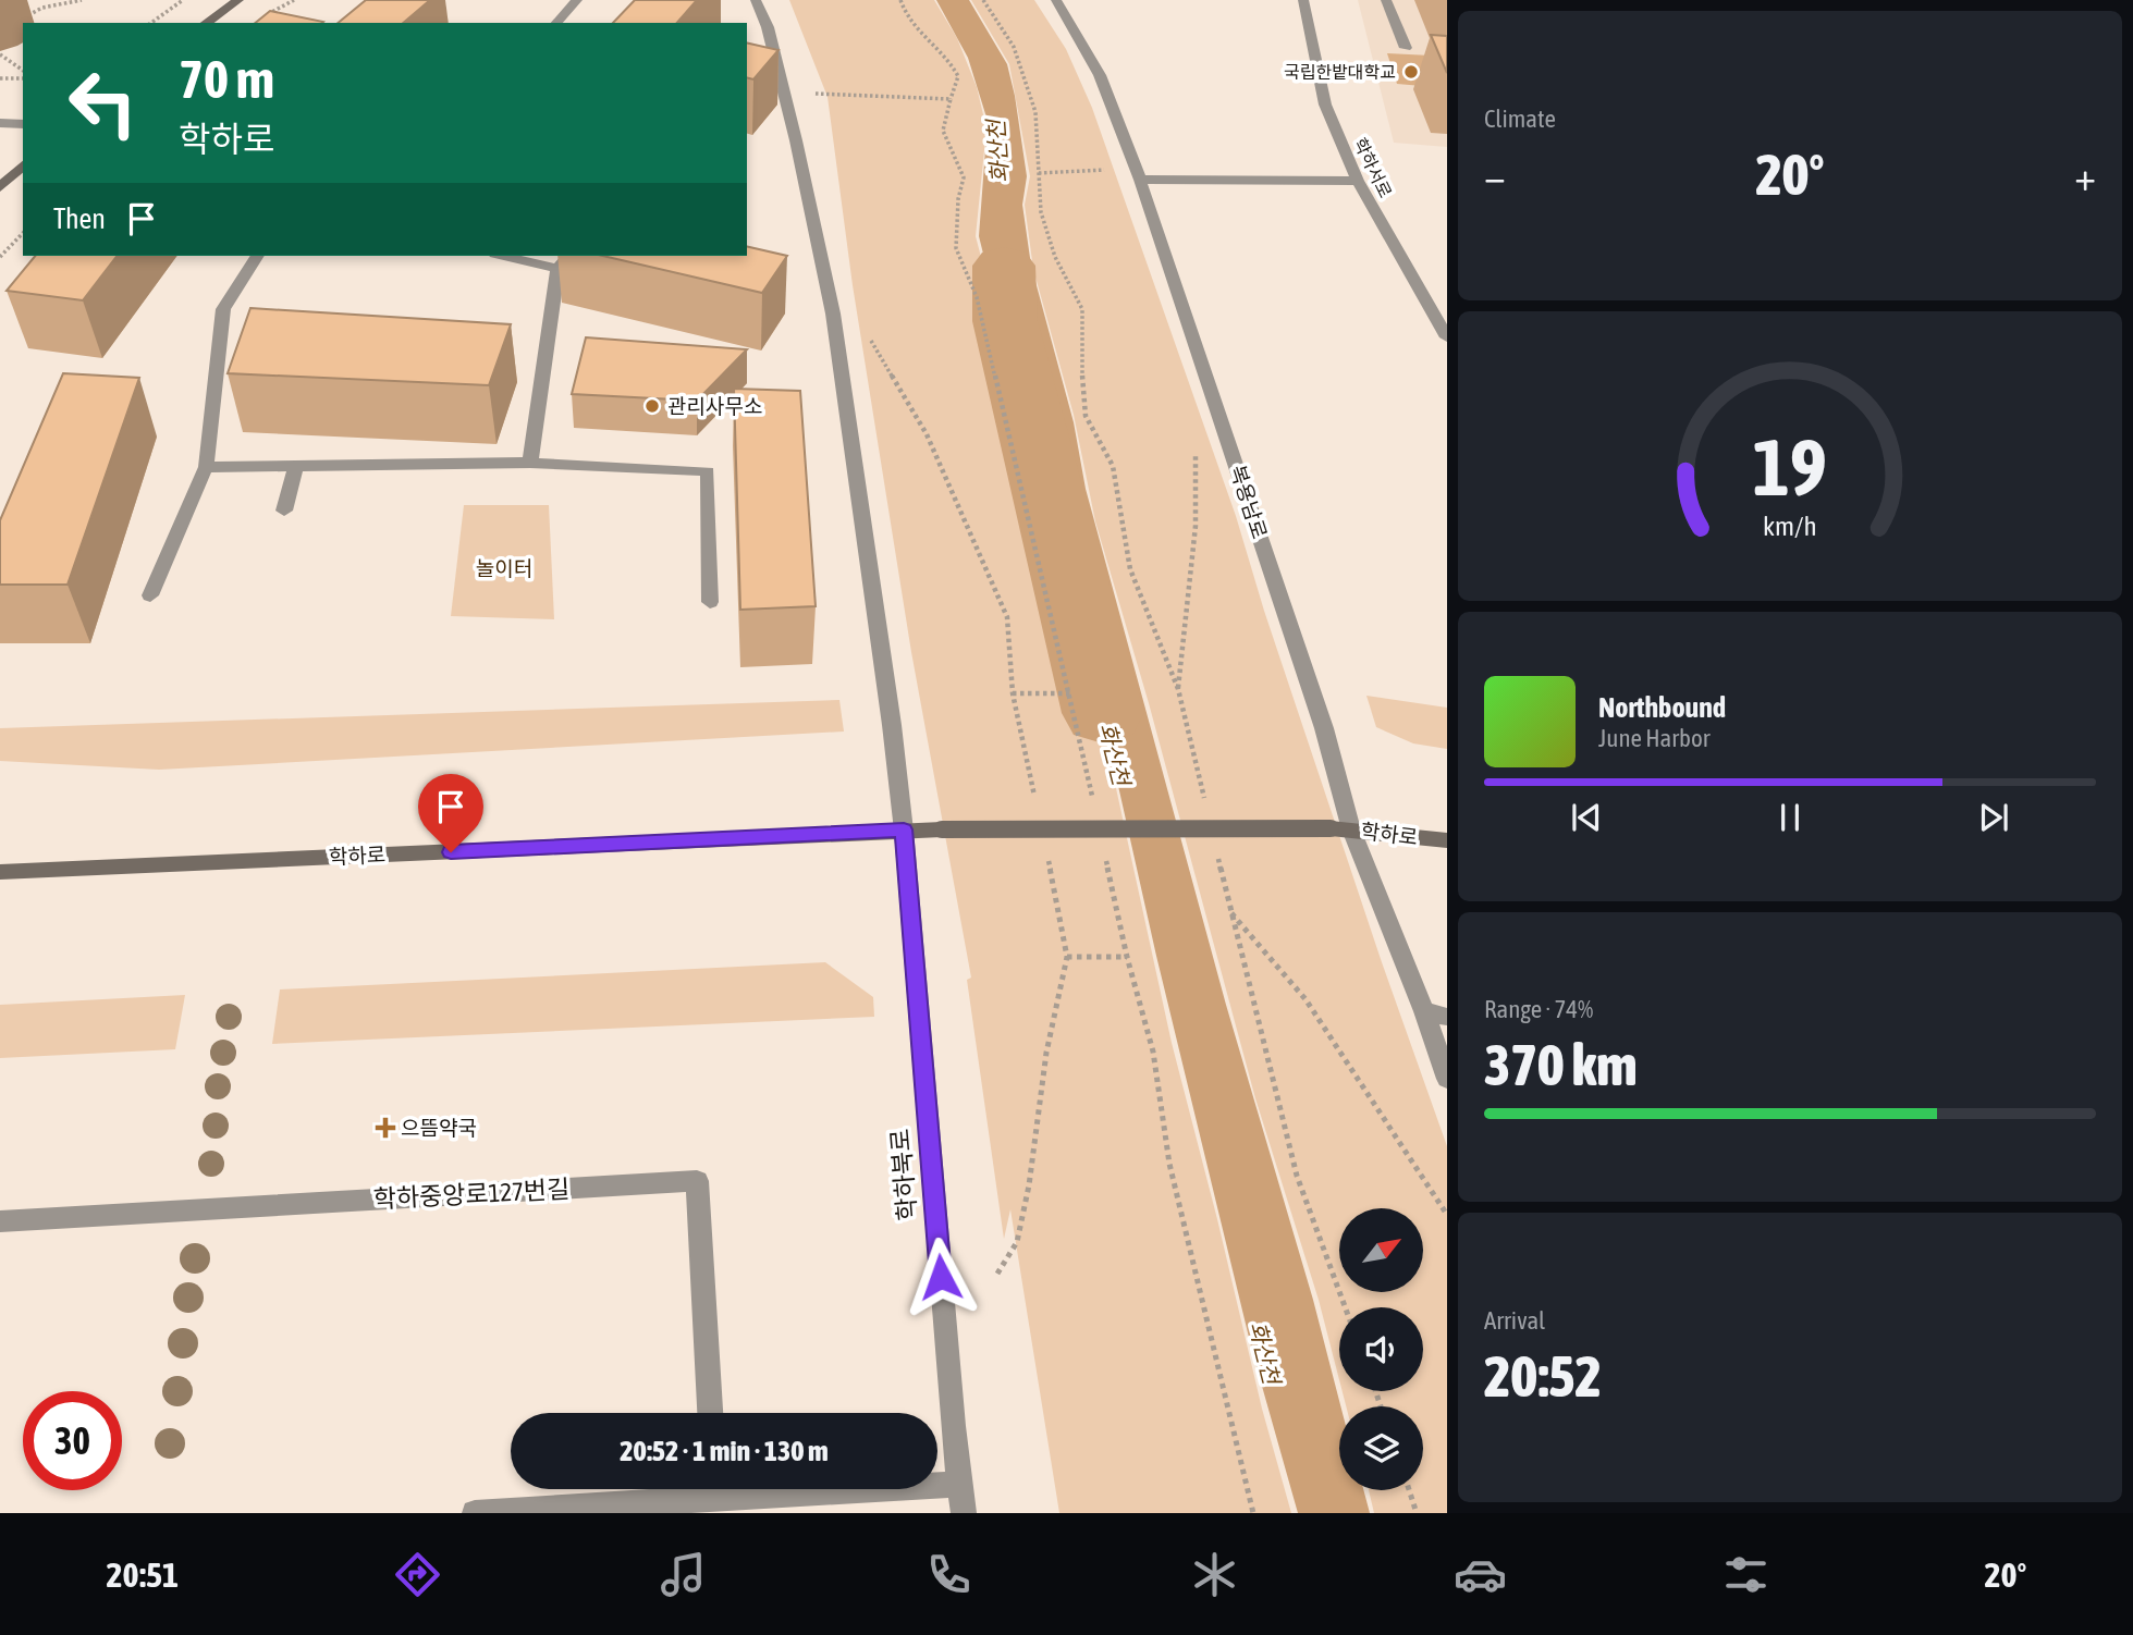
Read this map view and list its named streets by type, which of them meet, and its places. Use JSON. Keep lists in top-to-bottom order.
{
  "streets": {
    "street": [
      "학하서로",
      "복용남로",
      "학하로",
      "학하북로",
      "학하중앙로127번길"
    ]
  },
  "crossings": [
    ["복용남로", "학하로"],
    ["학하로", "학하북로"]
  ],
  "water": ["화산천"],
  "parks": ["놀이터"],
  "places": {
    "other": ["국립한밭대학교", "관리사무소"],
    "health": ["으뜸약국"]
  },
  "north": "top right",
  "page": {
    "tile": [
      "Climate",
      ["Range · 74%", "370 km"],
      ["Arrival", "20:52"]
    ],
    "turn": ["70 m", "학하로"],
    "heat": ["−", "20°", "+"],
    "then": "Then",
    "song": ["Northbound", "June Harbor"],
    "limit": "30",
    "trip": "20:52 · 1 min · 130 m",
    "tabs": ["20:51", "20°"],
    "gauge": ["19", "km/h"]
  }
}
